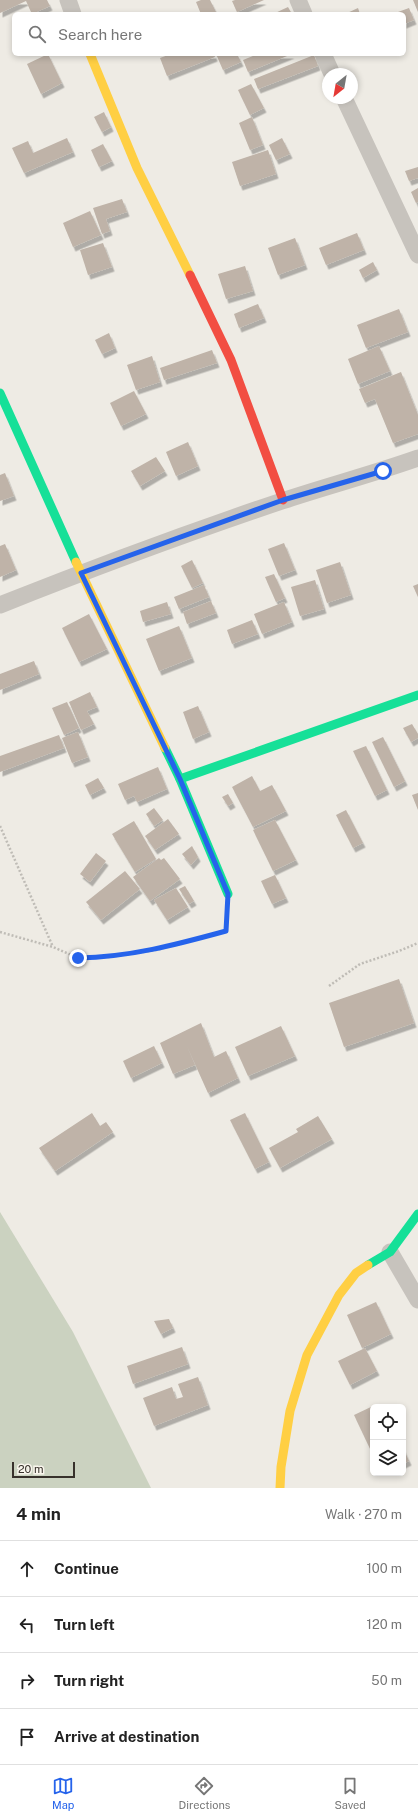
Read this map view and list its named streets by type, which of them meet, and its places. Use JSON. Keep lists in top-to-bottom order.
{
  "scale_bar": "20 m",
  "north": "bottom left",
  "page": {
    "search": "Search here",
    "scale": "20 m",
    "heading": ["4 min", "Walk · 270 m"],
    "list": [
      ["Continue", "100 m"],
      ["Turn left", "120 m"],
      ["Turn right", "50 m"],
      "Arrive at destination"
    ],
    "nav": ["Map", "Directions", "Saved"]
  }
}
